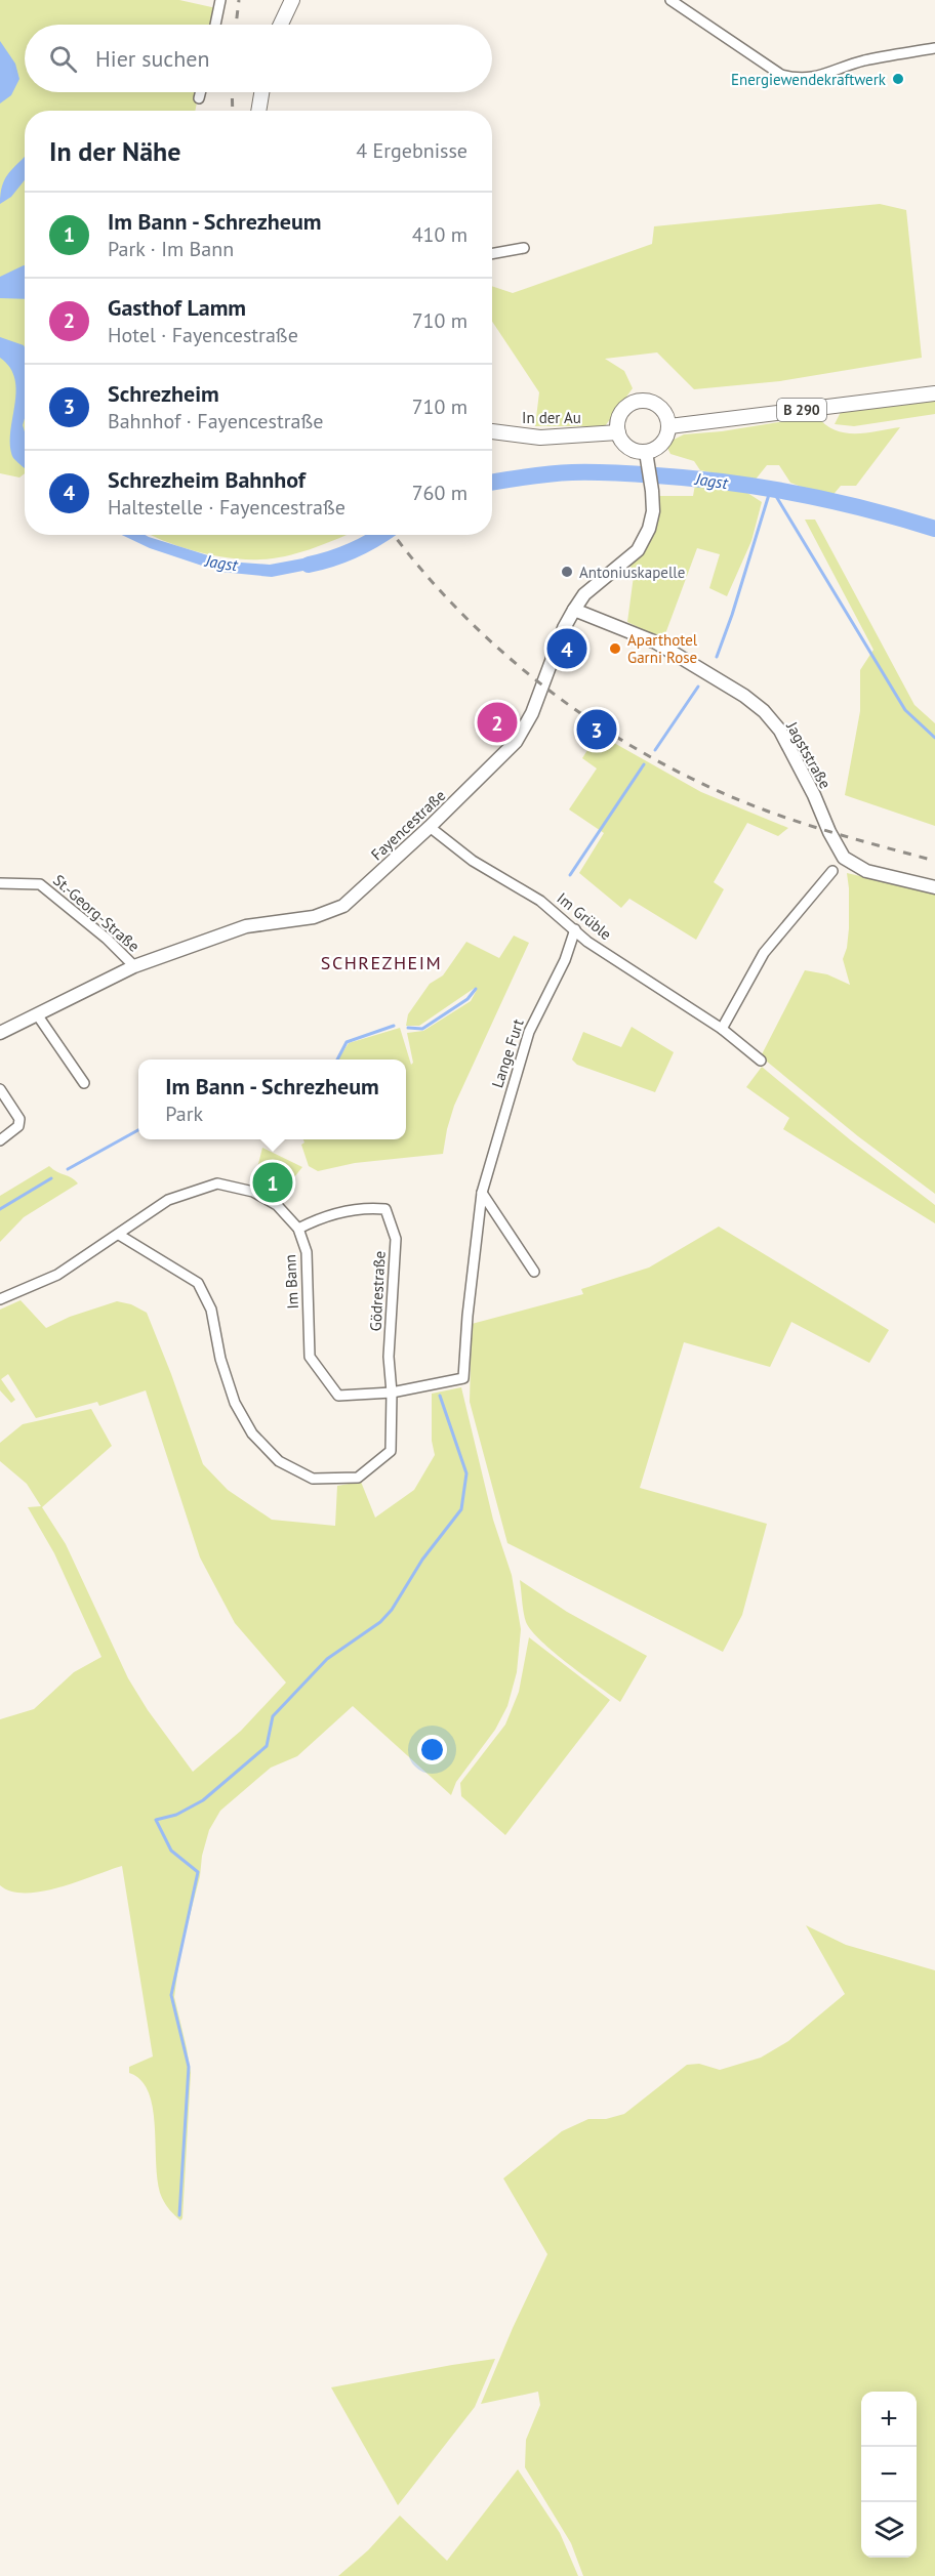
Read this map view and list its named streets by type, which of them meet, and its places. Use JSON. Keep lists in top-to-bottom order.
{
  "streets": {
    "main road": ["B 290", "In der Au"],
    "street": [
      "Jagststraße",
      "Fayencestraße",
      "St.-Georg-Straße",
      "Im Grüble",
      "Lange Furt",
      "Im Bann",
      "Gödrestraße"
    ]
  },
  "crossings": [
    ["B 290", "In der Au"],
    ["B 290", "Fayencestraße"],
    ["In der Au", "Fayencestraße"],
    ["Jagststraße", "Fayencestraße"],
    ["Fayencestraße", "St.-Georg-Straße"],
    ["Fayencestraße", "Im Grüble"],
    ["Im Grüble", "Lange Furt"],
    ["Lange Furt", "Im Bann"],
    ["Im Bann", "Gödrestraße"]
  ],
  "districts": ["SCHREZHEIM"],
  "water": ["Jagst"],
  "places": ["Energiewendekraftwerk", "Antoniuskapelle", "Aparthotel Garni Rose"],
  "page": {
    "search": "Hier suchen",
    "heading": ["In der Nähe", "4 Ergebnisse"],
    "list": [
      {
        "mark": "1",
        "name": "Im Bann - Schrezheum",
        "note": "Park · Im Bann",
        "value": "410 m"
      },
      {
        "mark": "2",
        "name": "Gasthof Lamm",
        "note": "Hotel · Fayencestraße",
        "value": "710 m"
      },
      {
        "mark": "3",
        "name": "Schrezheim",
        "note": "Bahnhof · Fayencestraße",
        "value": "710 m"
      },
      {
        "mark": "4",
        "name": "Schrezheim Bahnhof",
        "note": "Haltestelle · Fayencestraße",
        "value": "760 m"
      }
    ],
    "pins": [
      "4",
      "2",
      "3",
      "1"
    ],
    "popup": ["Im Bann - Schrezheum", "Park"],
    "map_buttons": ["+", "−"]
  }
}
